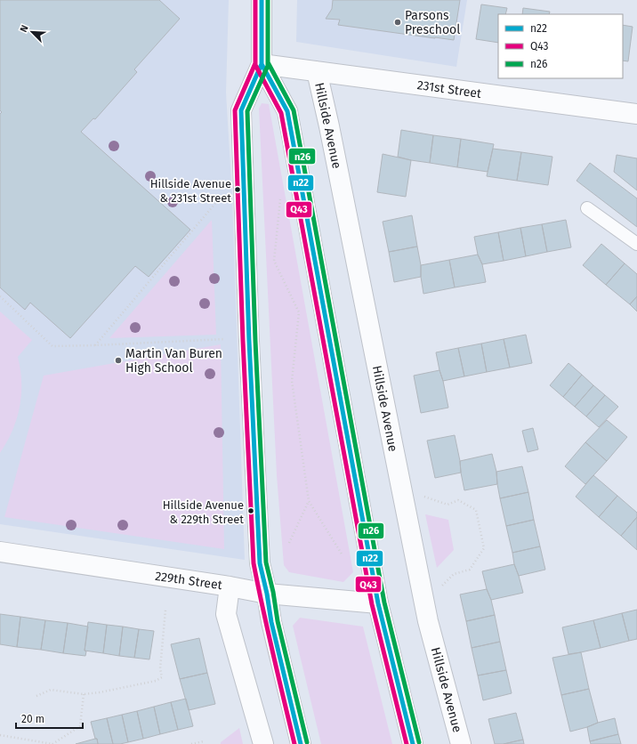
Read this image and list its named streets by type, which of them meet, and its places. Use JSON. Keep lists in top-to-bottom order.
{
  "streets": {
    "street": ["231st Street", "Hillside Avenue", "229th Street"]
  },
  "crossings": [
    ["231st Street", "Hillside Avenue"]
  ],
  "places": [
    "Parsons Preschool",
    "Hillside Avenue & 231st Street",
    "Martin Van Buren High School",
    "Hillside Avenue & 229th Street"
  ],
  "lines": ["transit line n22", "transit line Q43", "transit line n26"],
  "legend": ["n22", "Q43", "n26"],
  "scale_bar": "20 m",
  "north": "top left"
}
